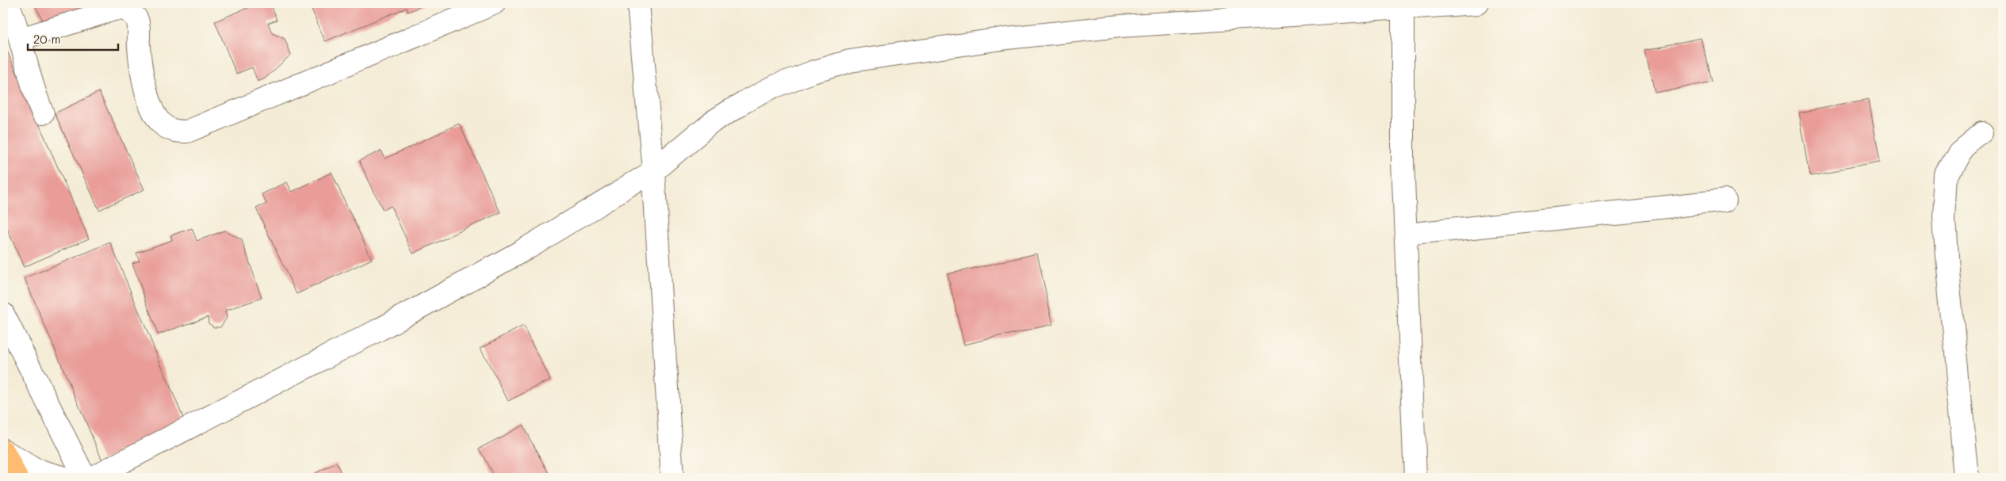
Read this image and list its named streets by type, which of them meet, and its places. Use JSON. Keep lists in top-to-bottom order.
{
  "scale_bar": "20 m"
}
